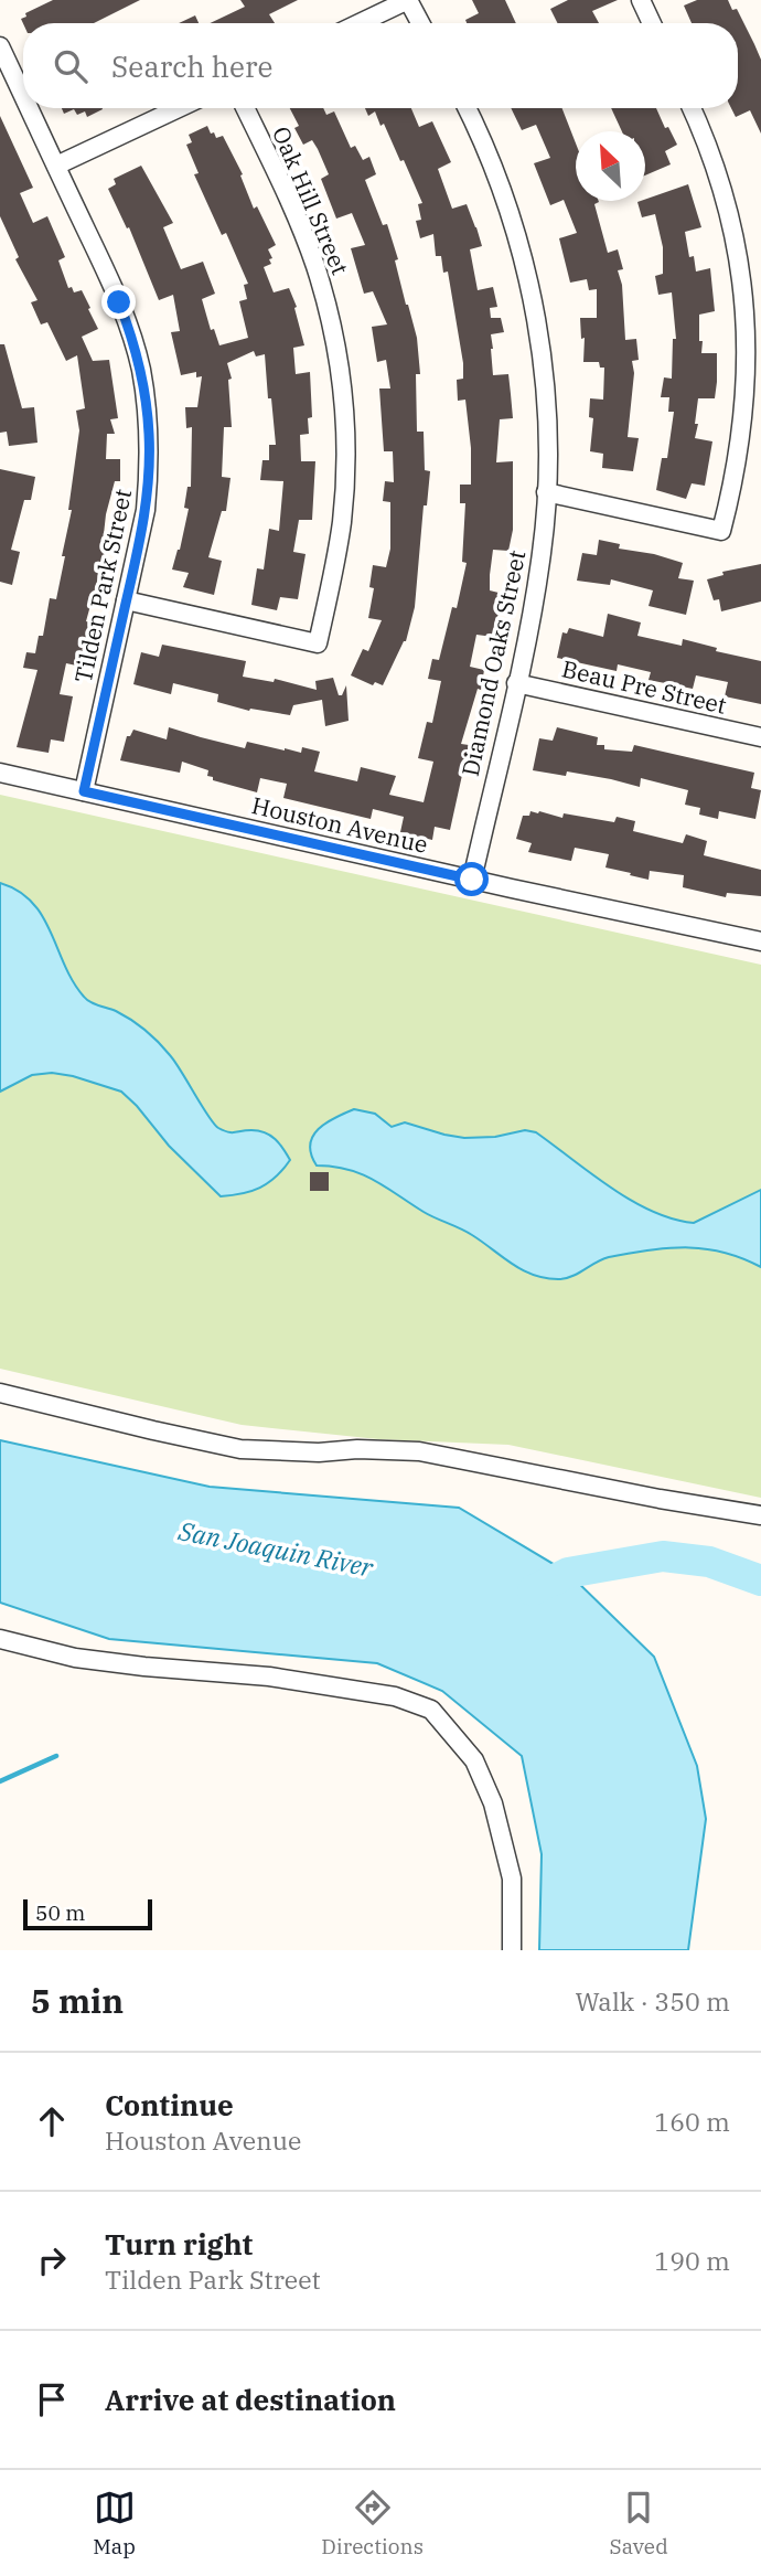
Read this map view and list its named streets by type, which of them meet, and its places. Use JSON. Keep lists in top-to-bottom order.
{
  "streets": {
    "street": [
      "Oak Hill Street",
      "Tilden Park Street",
      "Diamond Oaks Street",
      "Beau Pre Street",
      "Houston Avenue"
    ]
  },
  "crossings": [
    ["Oak Hill Street", "Tilden Park Street"],
    ["Tilden Park Street", "Houston Avenue"],
    ["Diamond Oaks Street", "Beau Pre Street"],
    ["Diamond Oaks Street", "Houston Avenue"]
  ],
  "water": ["San Joaquin River"],
  "scale_bar": "50 m",
  "north": "top left",
  "page": {
    "search": "Search here",
    "scale": "50 m",
    "heading": ["5 min", "Walk · 350 m"],
    "list": [
      ["Continue", "Houston Avenue", "160 m"],
      ["Turn right", "Tilden Park Street", "190 m"],
      "Arrive at destination"
    ],
    "nav": ["Map", "Directions", "Saved"]
  }
}
